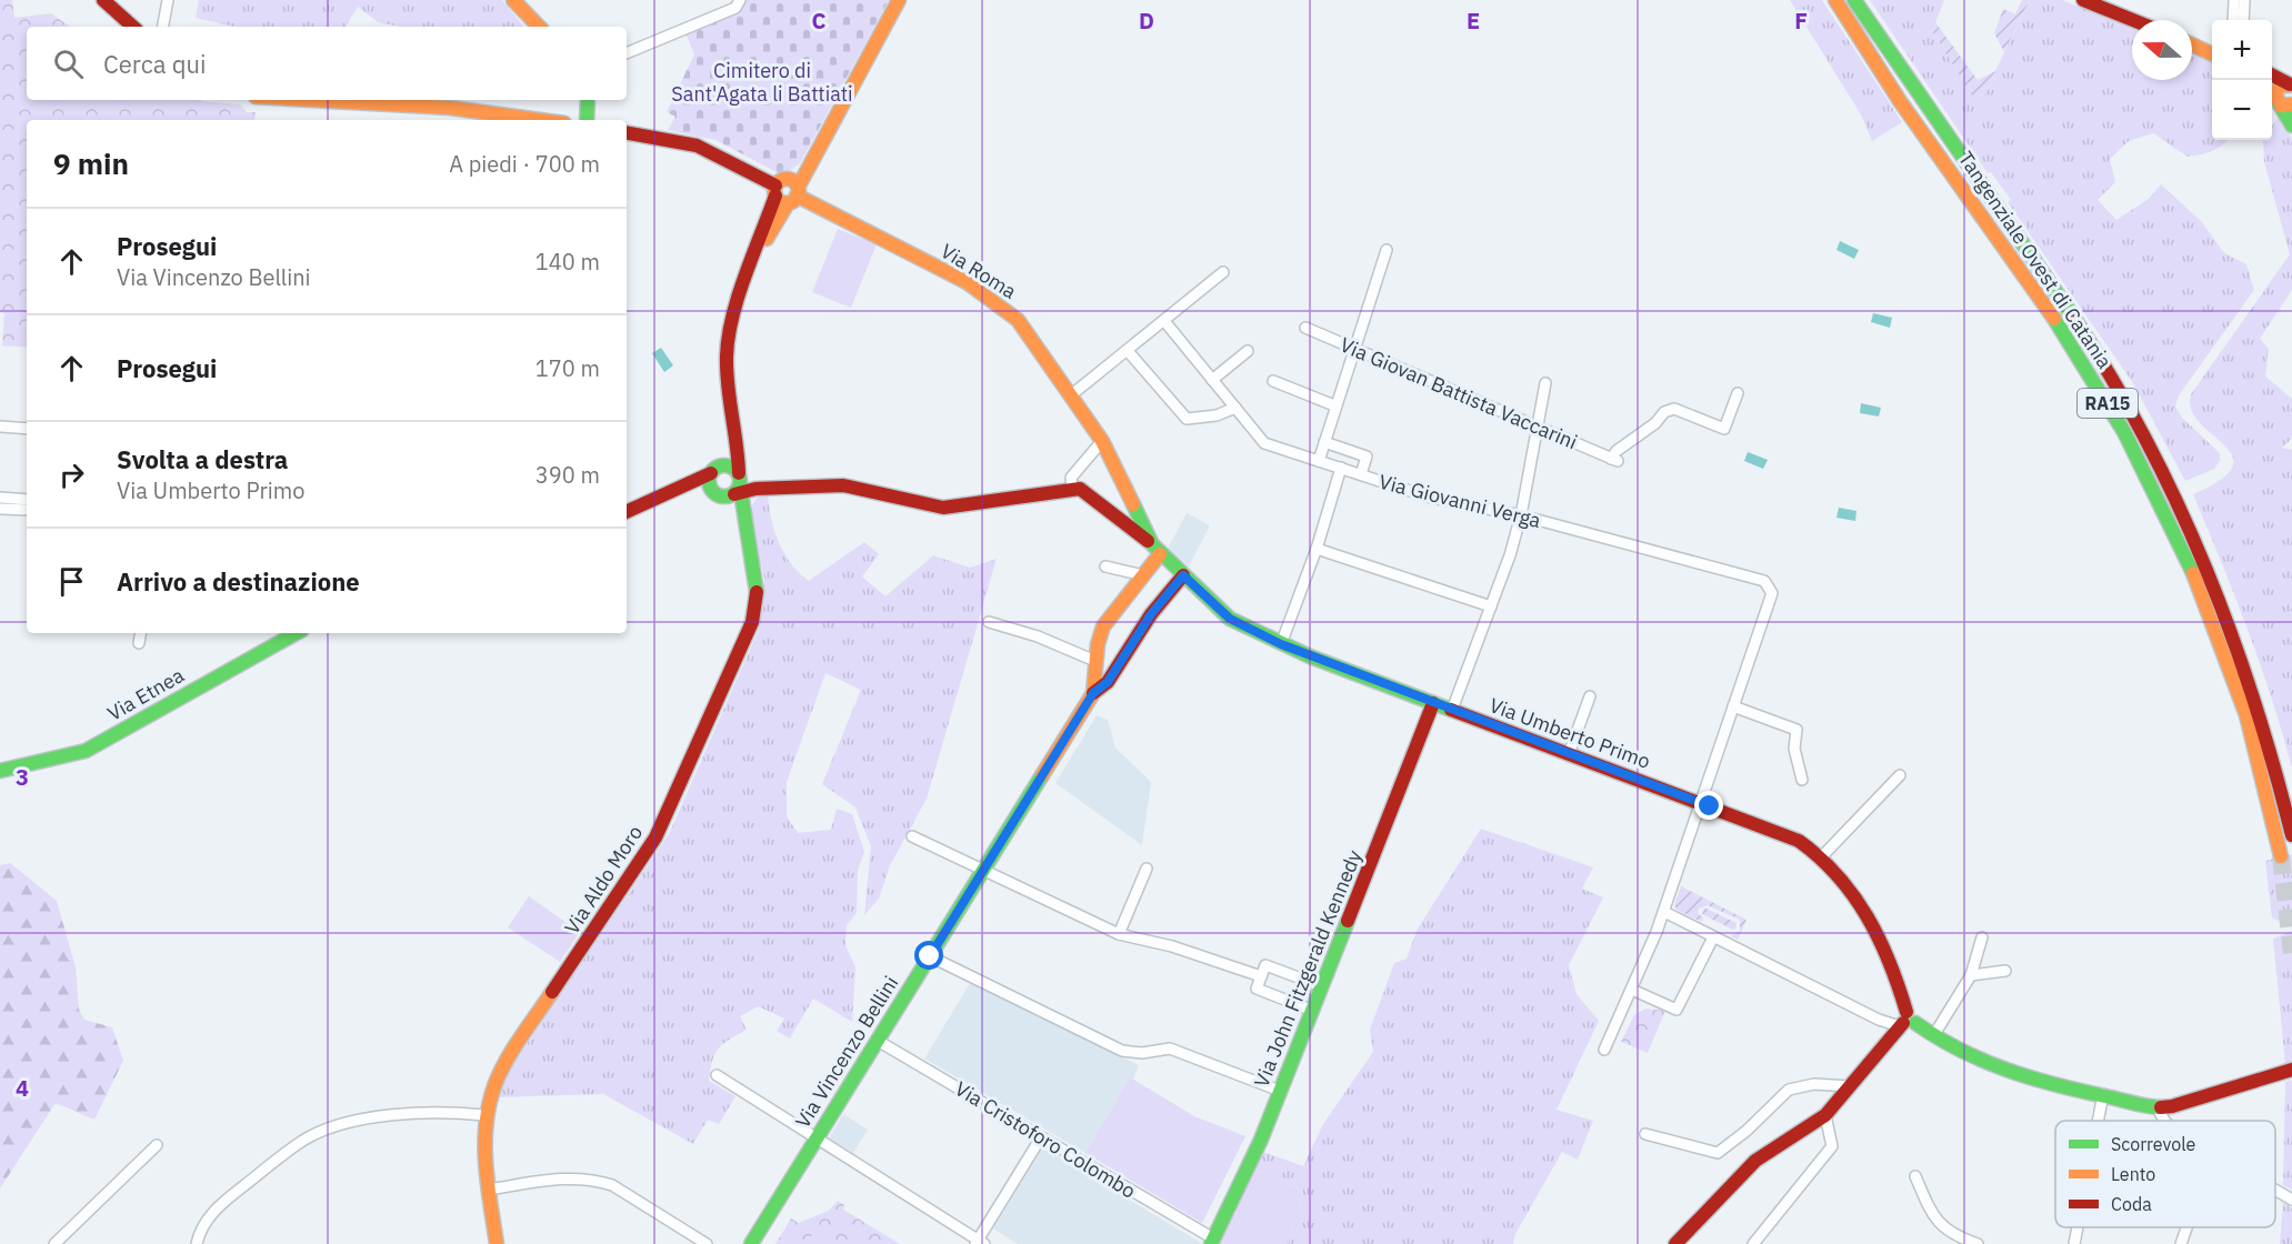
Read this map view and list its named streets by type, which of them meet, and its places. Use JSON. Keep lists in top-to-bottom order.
{
  "streets": {
    "main road": [
      "Tangenziale Ovest di Catania",
      "Via Roma",
      "RA15",
      "Via Etnea",
      "Via Umberto Primo",
      "Via Aldo Moro",
      "Via John Fitzgerald Kennedy",
      "Via Vincenzo Bellini"
    ],
    "street": ["Via Giovan Battista Vaccarini", "Via Giovanni Verga", "Via Cristoforo Colombo"]
  },
  "crossings": [
    ["Via Roma", "Via Umberto Primo"],
    ["Via Umberto Primo", "Via John Fitzgerald Kennedy"],
    ["Via John Fitzgerald Kennedy", "Via Cristoforo Colombo"],
    ["Via Vincenzo Bellini", "Via Cristoforo Colombo"]
  ],
  "parks": ["Cimitero di Sant'Agata li Battiati"],
  "legend": ["Scorrevole", "Lento", "Coda"],
  "north": "left",
  "page": {
    "map_buttons": ["+", "−"],
    "search": "Cerca qui",
    "heading": ["9 min", "A piedi · 700 m"],
    "list": [
      ["Prosegui", "Via Vincenzo Bellini", "140 m"],
      ["Prosegui", "170 m"],
      ["Svolta a destra", "Via Umberto Primo", "390 m"],
      "Arrivo a destinazione"
    ]
  },
  "grid": {
    "columns": [
      "C",
      "D",
      "E",
      "F"
    ],
    "rows": ["3", "4"]
  }
}
